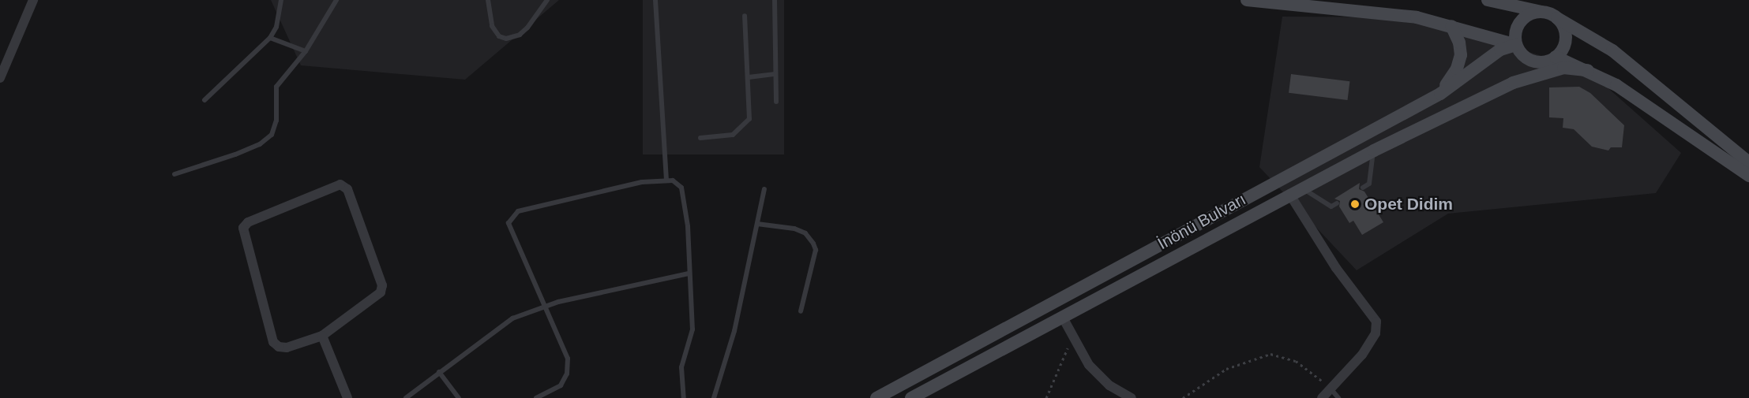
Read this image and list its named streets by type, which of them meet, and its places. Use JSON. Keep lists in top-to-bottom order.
{
  "streets": {
    "main road": ["İnönü Bulvarı"]
  },
  "places": ["Opet Didim"]
}
